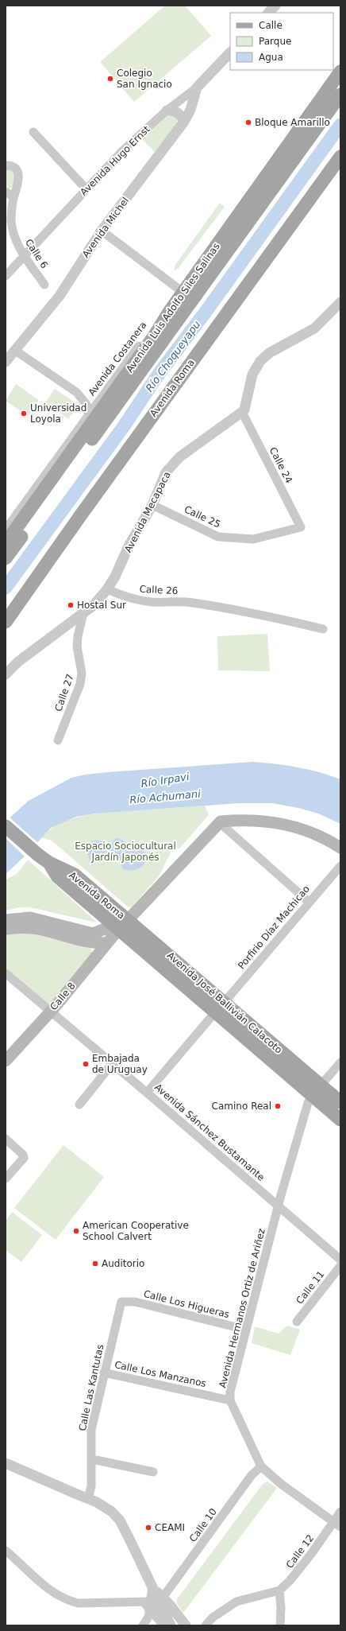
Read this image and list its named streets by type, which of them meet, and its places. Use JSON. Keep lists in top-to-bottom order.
{
  "streets": {
    "main road": [
      "Avenida Luis Adolfo Siles Salinas",
      "Avenida Roma",
      "Calle 8",
      "Avenida José Ballivián Calacoto"
    ],
    "street": [
      "Avenida Hugo Ernst",
      "Avenida Michel",
      "Calle 6",
      "Avenida Costanera",
      "Calle 24",
      "Avenida Mecapaca",
      "Calle 25",
      "Calle 26",
      "Calle 27",
      "Porfirio Díaz Machicao",
      "Avenida Sánchez Bustamante",
      "Calle 11",
      "Calle Los Higueras",
      "Avenida Hermanos Ortiz de Ariñez",
      "Calle Los Manzanos",
      "Calle Las Kantutas",
      "Calle 10",
      "Calle 12"
    ]
  },
  "crossings": [
    ["Avenida Hugo Ernst", "Avenida Michel"],
    ["Avenida Hugo Ernst", "Calle 6"],
    ["Avenida Luis Adolfo Siles Salinas", "Avenida Costanera"],
    ["Avenida Roma", "Calle 8"],
    ["Avenida Roma", "Avenida José Ballivián Calacoto"],
    ["Calle 24", "Avenida Mecapaca"],
    ["Calle 24", "Calle 25"],
    ["Avenida Mecapaca", "Calle 25"],
    ["Avenida Mecapaca", "Calle 26"],
    ["Avenida Mecapaca", "Calle 27"],
    ["Porfirio Díaz Machicao", "Avenida José Ballivián Calacoto"],
    ["Porfirio Díaz Machicao", "Avenida Sánchez Bustamante"],
    ["Calle 8", "Avenida José Ballivián Calacoto"],
    ["Calle 8", "Avenida Sánchez Bustamante"],
    ["Avenida José Ballivián Calacoto", "Avenida Hermanos Ortiz de Ariñez"],
    ["Avenida Sánchez Bustamante", "Avenida Hermanos Ortiz de Ariñez"],
    ["Calle Los Higueras", "Avenida Hermanos Ortiz de Ariñez"],
    ["Calle Los Higueras", "Calle Las Kantutas"],
    ["Avenida Hermanos Ortiz de Ariñez", "Calle Los Manzanos"],
    ["Avenida Hermanos Ortiz de Ariñez", "Calle 10"],
    ["Calle Los Manzanos", "Calle Las Kantutas"]
  ],
  "water": ["Río Choqueyapu", "Río Irpavi", "Río Achumani"],
  "parks": ["Espacio Sociocultural Jardín Japonés"],
  "places": [
    "Colegio San Ignacio",
    "Bloque Amarillo",
    "Universidad Loyola",
    "Hostal Sur",
    "Embajada de Uruguay",
    "Camino Real",
    "American Cooperative School Calvert",
    "Auditorio",
    "CEAMI"
  ],
  "legend": ["Calle", "Parque", "Agua"]
}
